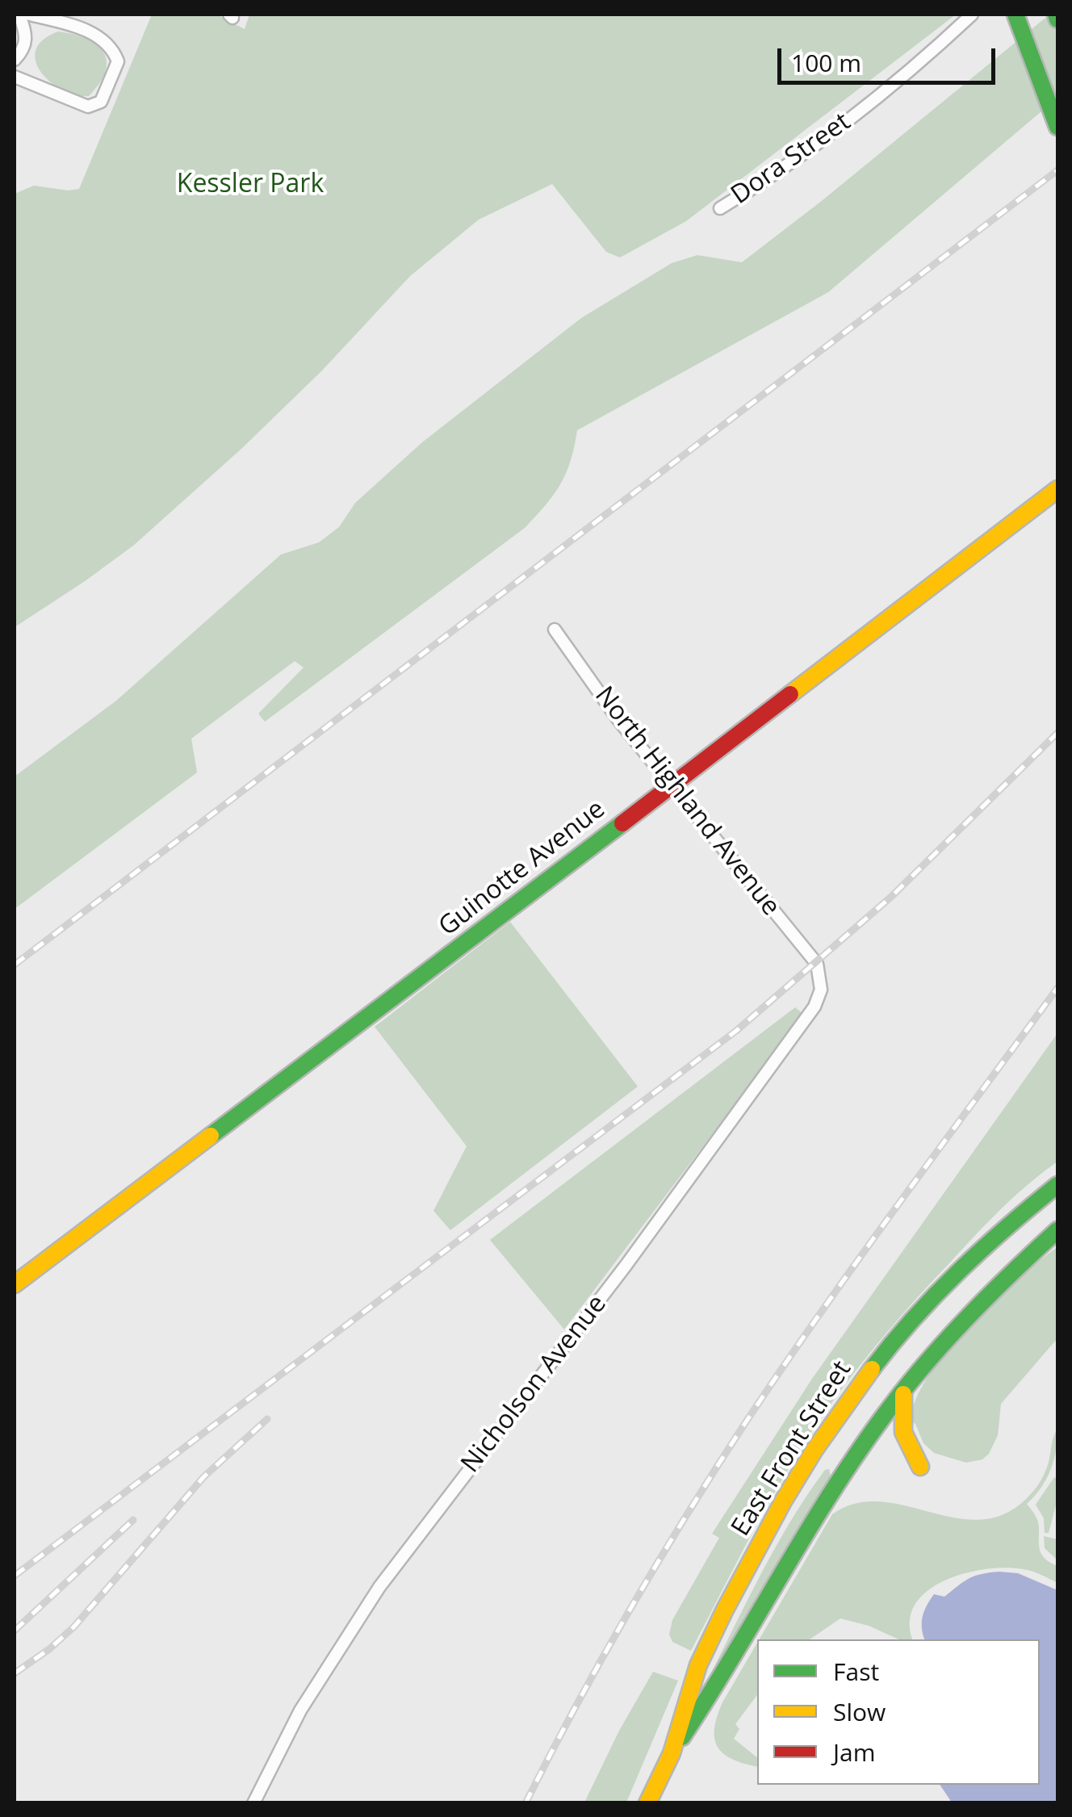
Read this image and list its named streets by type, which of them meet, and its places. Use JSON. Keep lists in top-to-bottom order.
{
  "streets": {
    "main road": ["Guinotte Avenue", "East Front Street"],
    "street": ["Dora Street", "North Highland Avenue", "Nicholson Avenue"]
  },
  "crossings": [
    ["North Highland Avenue", "Guinotte Avenue"],
    ["North Highland Avenue", "Nicholson Avenue"]
  ],
  "parks": ["Kessler Park"],
  "legend": ["Fast", "Slow", "Jam"],
  "scale_bar": "100 m"
}
